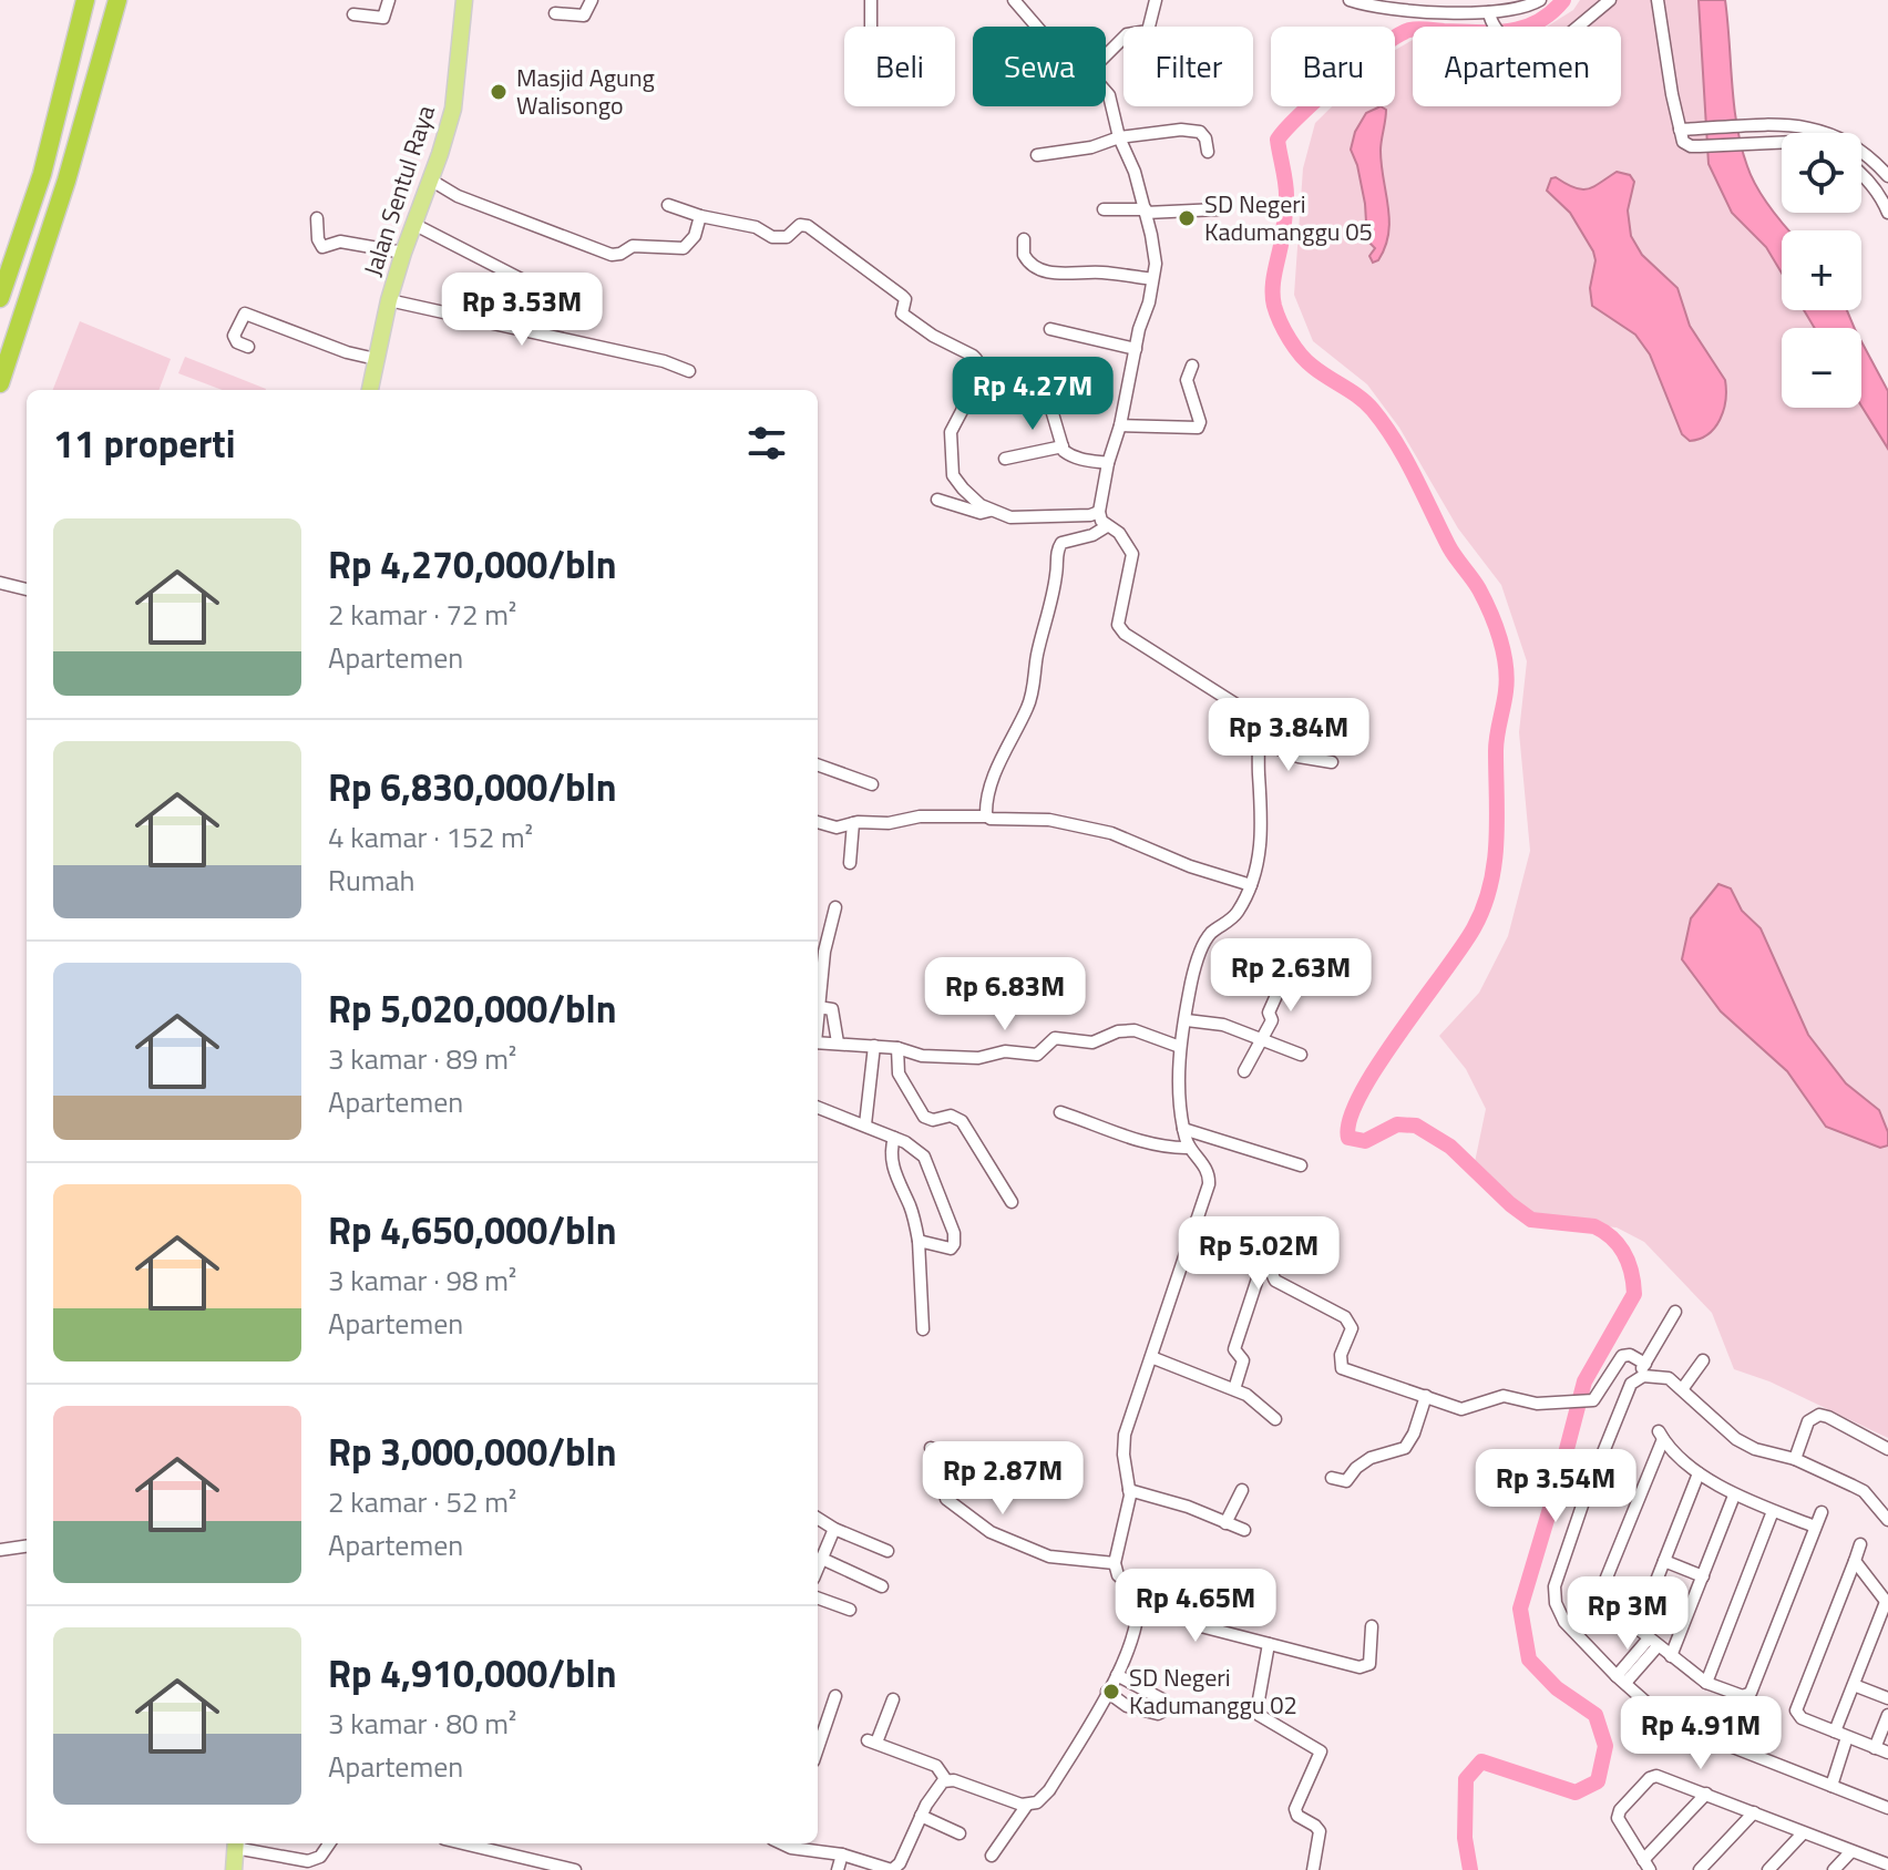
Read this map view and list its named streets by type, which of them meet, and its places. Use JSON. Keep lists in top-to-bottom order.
{
  "streets": {
    "main road": ["Jalan Sentul Raya"]
  },
  "places": ["Masjid Agung Walisongo", "SD Negeri Kadumanggu 05", "SD Negeri Kadumanggu 02"],
  "page": {
    "chip": [
      "Beli",
      "Sewa",
      "Filter",
      "Baru",
      "Apartemen"
    ],
    "map_buttons": ["+", "−"],
    "price": [
      "Rp 3.53M",
      "Rp 4.27M",
      "Rp 3.84M",
      "Rp 2.63M",
      "Rp 6.83M",
      "Rp 5.02M",
      "Rp 2.87M",
      "Rp 3.54M",
      "Rp 4.65M",
      "Rp 3M",
      "Rp 4.91M"
    ],
    "heading": "11 properti",
    "list": [
      {
        "name": "Rp 4,270,000/bln",
        "note": "2 kamar · 72 m² · Apartemen"
      },
      {
        "name": "Rp 6,830,000/bln",
        "note": "4 kamar · 152 m² · Rumah"
      },
      {
        "name": "Rp 5,020,000/bln",
        "note": "3 kamar · 89 m² · Apartemen"
      },
      {
        "name": "Rp 4,650,000/bln",
        "note": "3 kamar · 98 m² · Apartemen"
      },
      {
        "name": "Rp 3,000,000/bln",
        "note": "2 kamar · 52 m² · Apartemen"
      },
      {
        "name": "Rp 4,910,000/bln",
        "note": "3 kamar · 80 m² · Apartemen"
      }
    ]
  }
}
